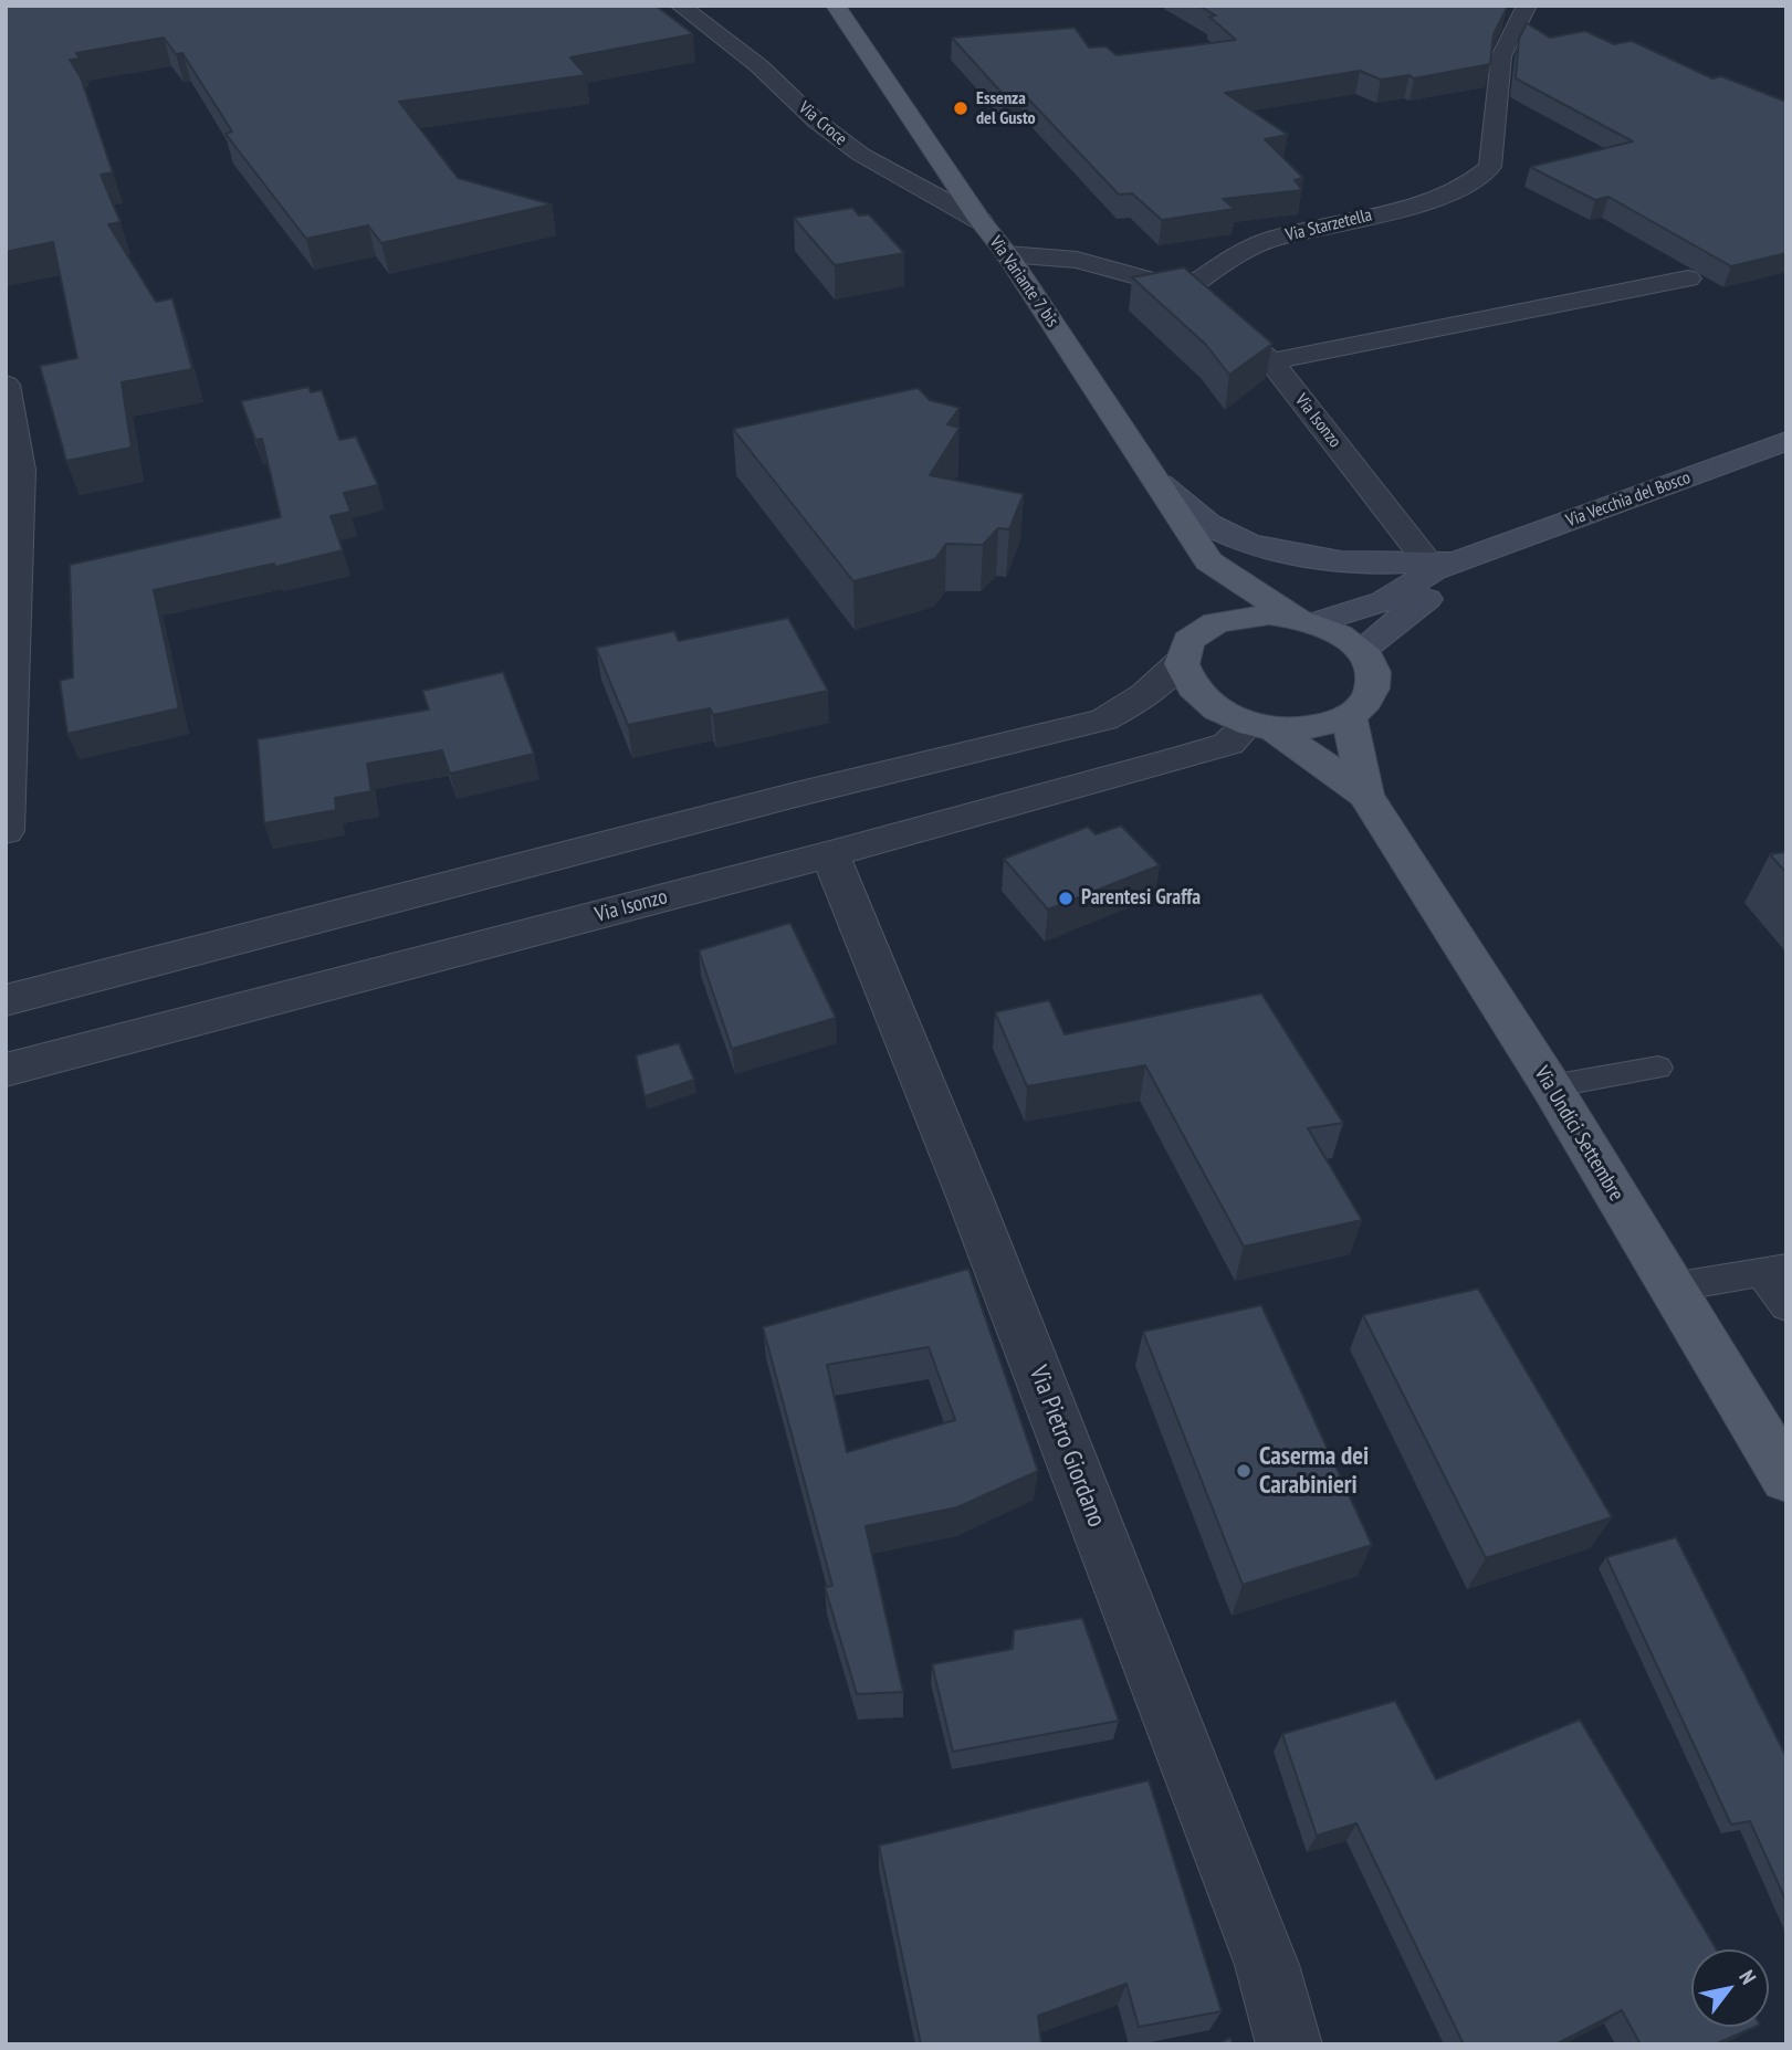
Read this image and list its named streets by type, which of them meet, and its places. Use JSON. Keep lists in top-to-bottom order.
{
  "streets": {
    "main road": ["Via Variante 7 bis", "Via Vecchia del Bosco", "Via Undici Settembre"],
    "street": [
      "Via Croce",
      "Via Starzetella",
      "Via Isonzo",
      "Via Pietro Giordano"
    ]
  },
  "crossings": [
    ["Via Croce", "Via Variante 7 bis"],
    ["Via Starzetella", "Via Isonzo"],
    ["Via Variante 7 bis", "Via Isonzo"],
    ["Via Variante 7 bis", "Via Vecchia del Bosco"],
    ["Via Isonzo", "Via Vecchia del Bosco"],
    ["Via Isonzo", "Via Pietro Giordano"]
  ],
  "places": ["Essenza del Gusto", "Parentesi Graffa", "Caserma dei Carabinieri"],
  "north": "top right"
}
